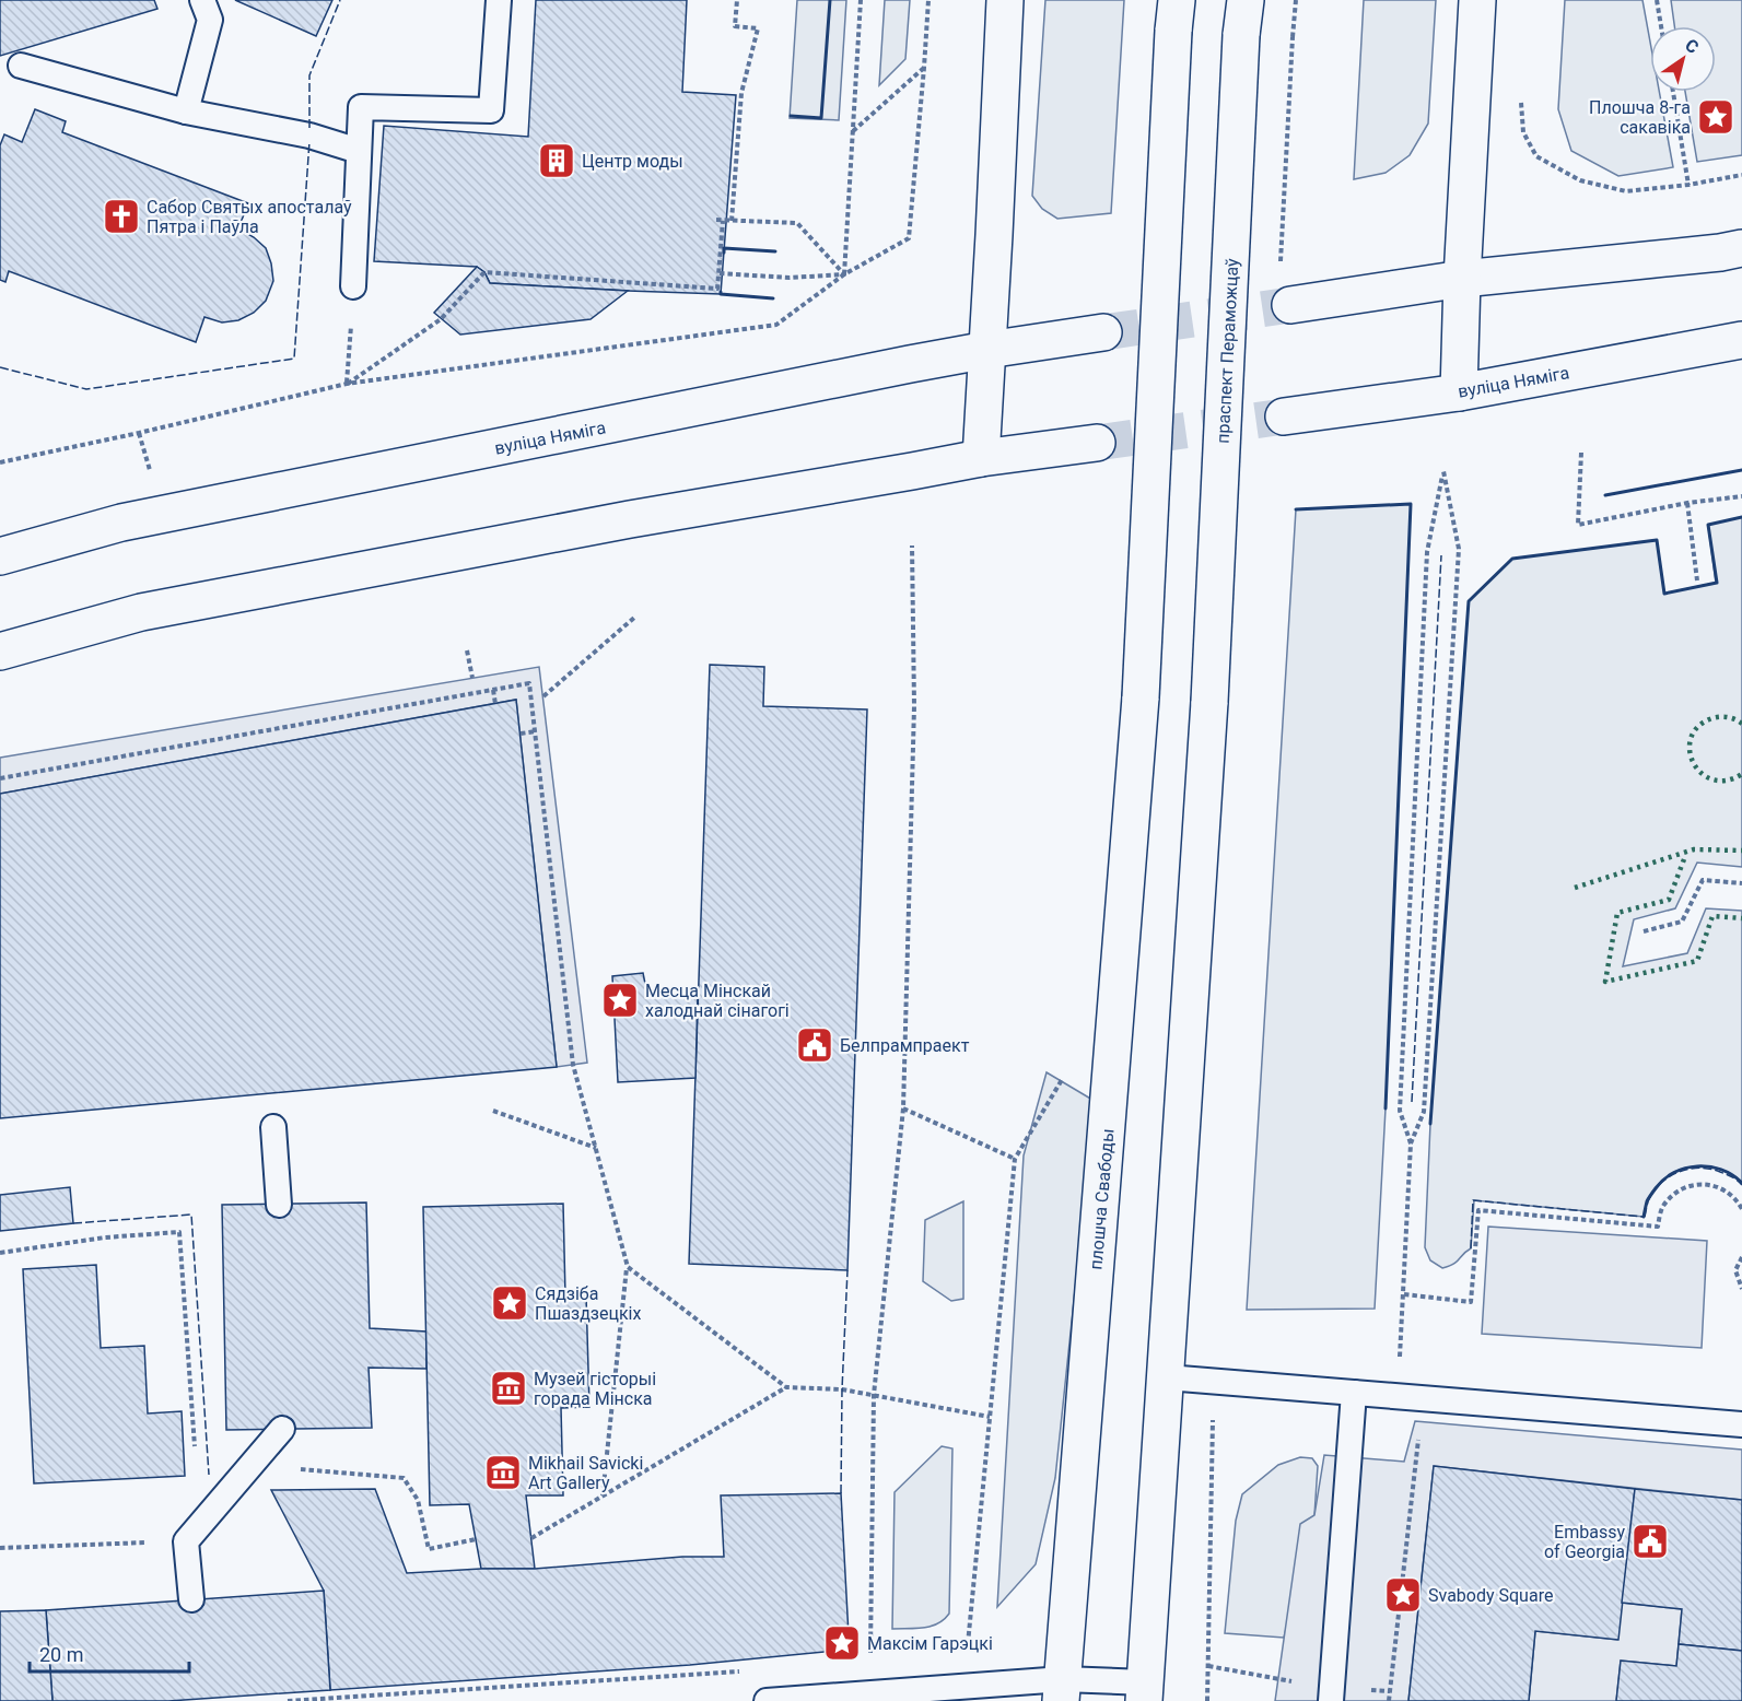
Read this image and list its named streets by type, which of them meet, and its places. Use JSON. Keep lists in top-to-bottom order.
{
  "streets": {
    "main road": ["праспект Пераможцаў", "вуліца Няміга", "плошча Свабоды"]
  },
  "places": {
    "place": [
      "Плошча 8-га сакавіка",
      "Месца Мінскай халоднай сінагогі",
      "Сядзіба Пшаздзецкіх",
      "Svabody Square",
      "Максім Гарэцкі"
    ],
    "building": ["Центр моды"],
    "church": ["Сабор Святых апосталаў Пятра і Паўла"],
    "public building": ["Белпрампраект", "Embassy of Georgia"],
    "museum": ["Музей гісторыі горада Мінска", "Mikhail Savicki Art Gallery"]
  },
  "scale_bar": "20 m",
  "north": "top right"
}
